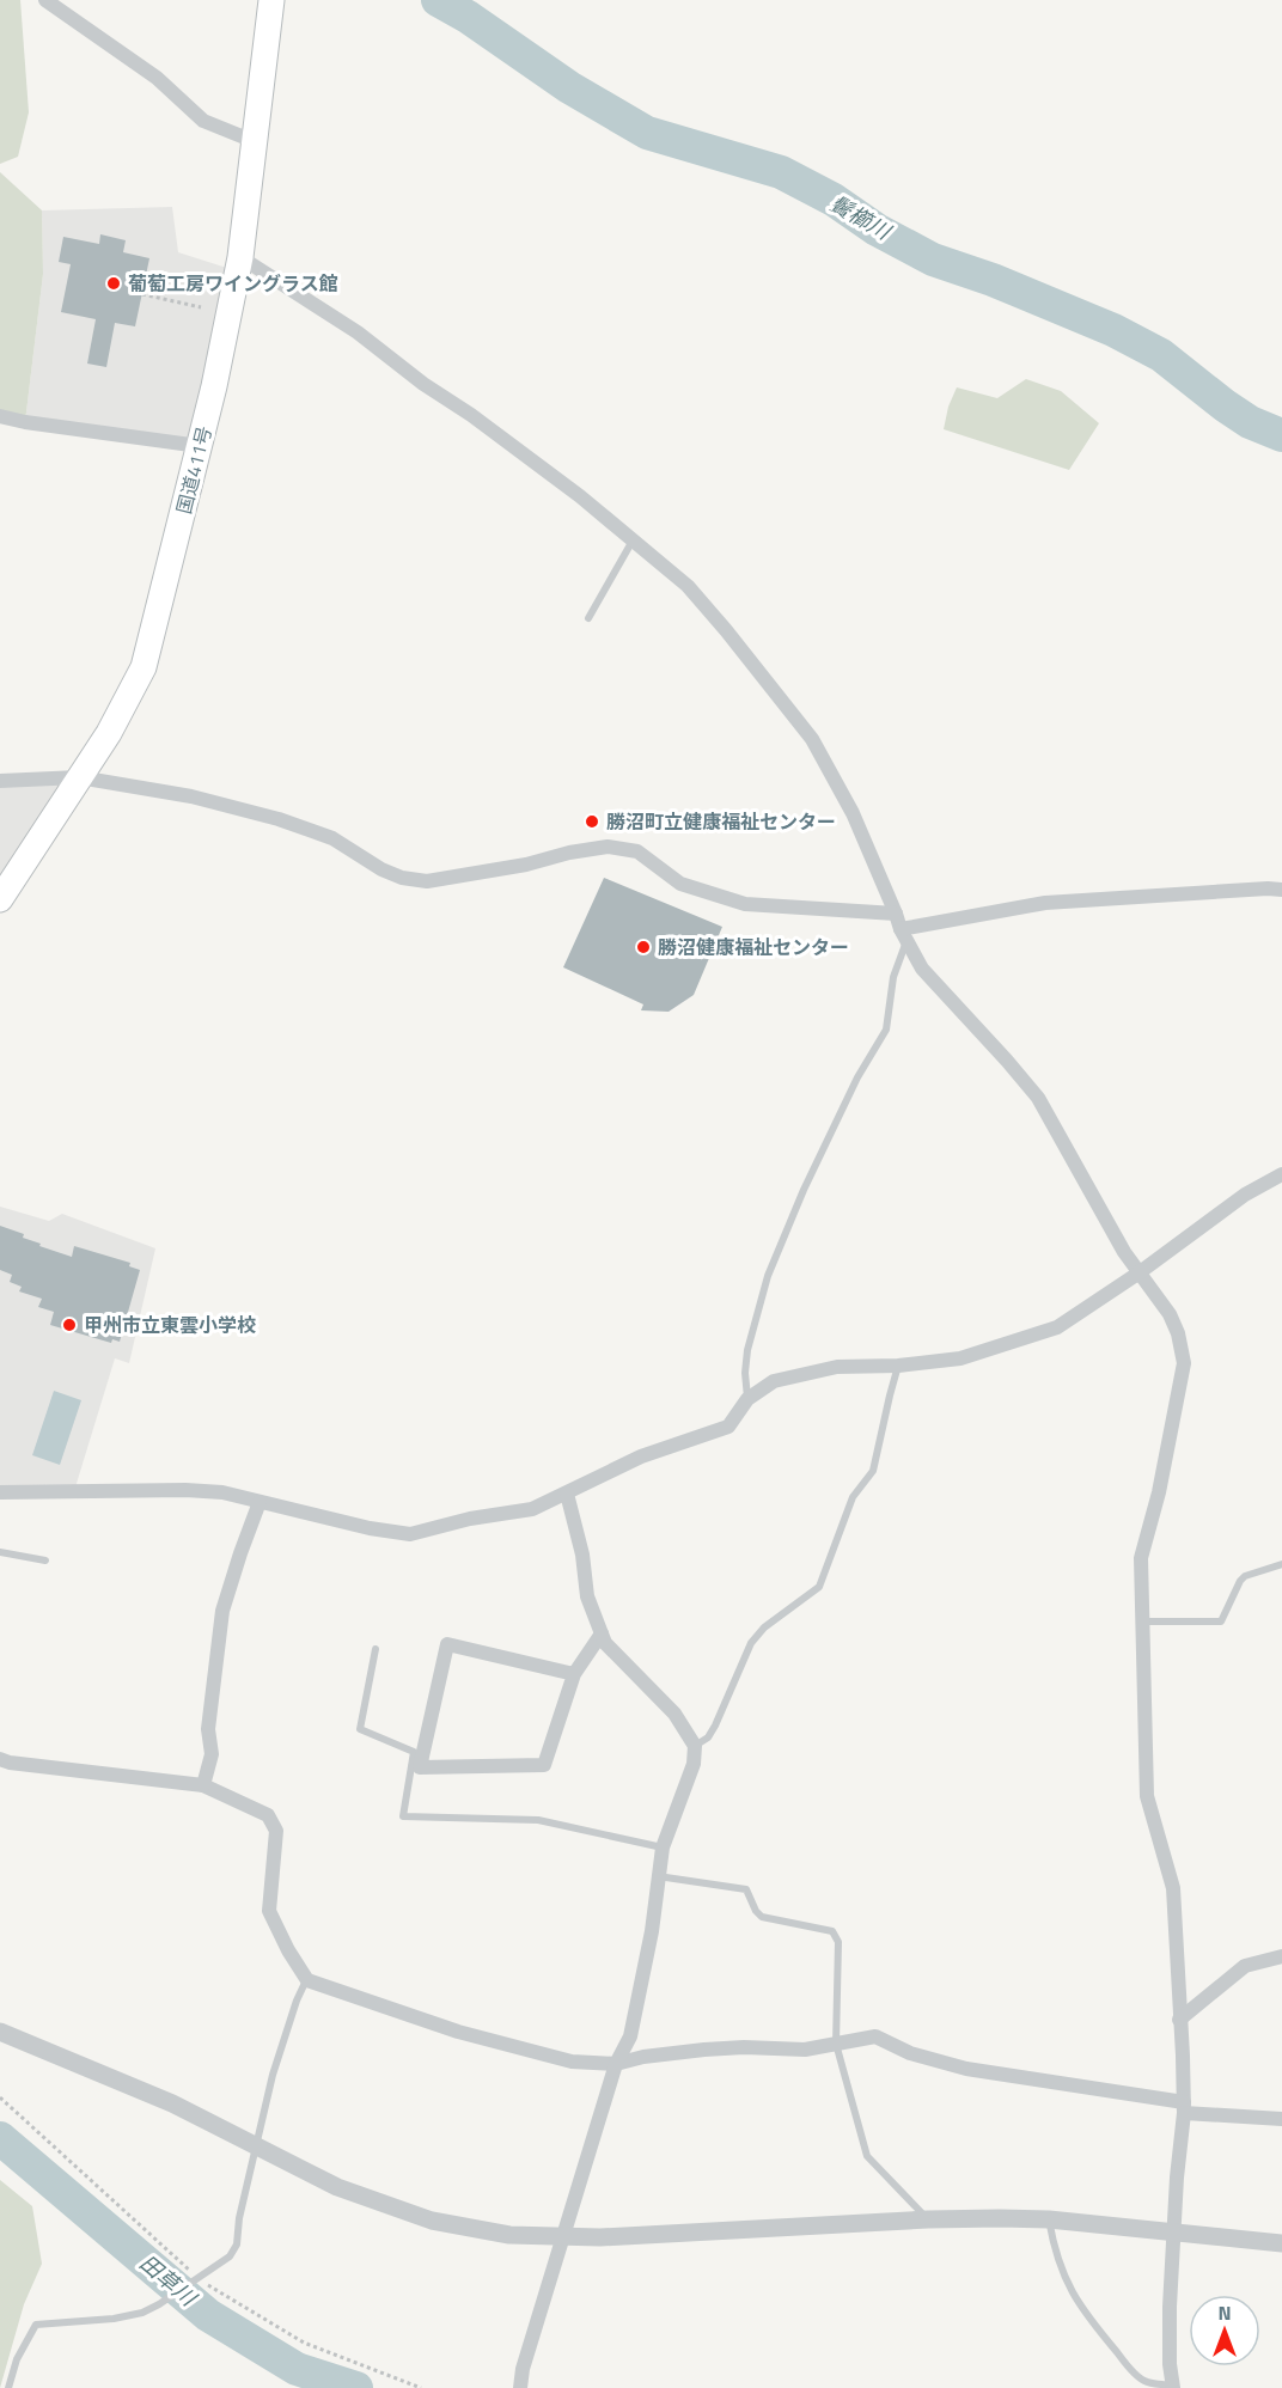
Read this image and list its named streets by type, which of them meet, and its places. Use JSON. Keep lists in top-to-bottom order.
{
  "streets": {
    "highway": ["国道411号"]
  },
  "water": ["鬢櫛川", "田草川"],
  "places": [
    "葡萄工房ワイングラス館",
    "勝沼町立健康福祉センター",
    "勝沼健康福祉センター",
    "甲州市立東雲小学校"
  ],
  "north": "top"
}
